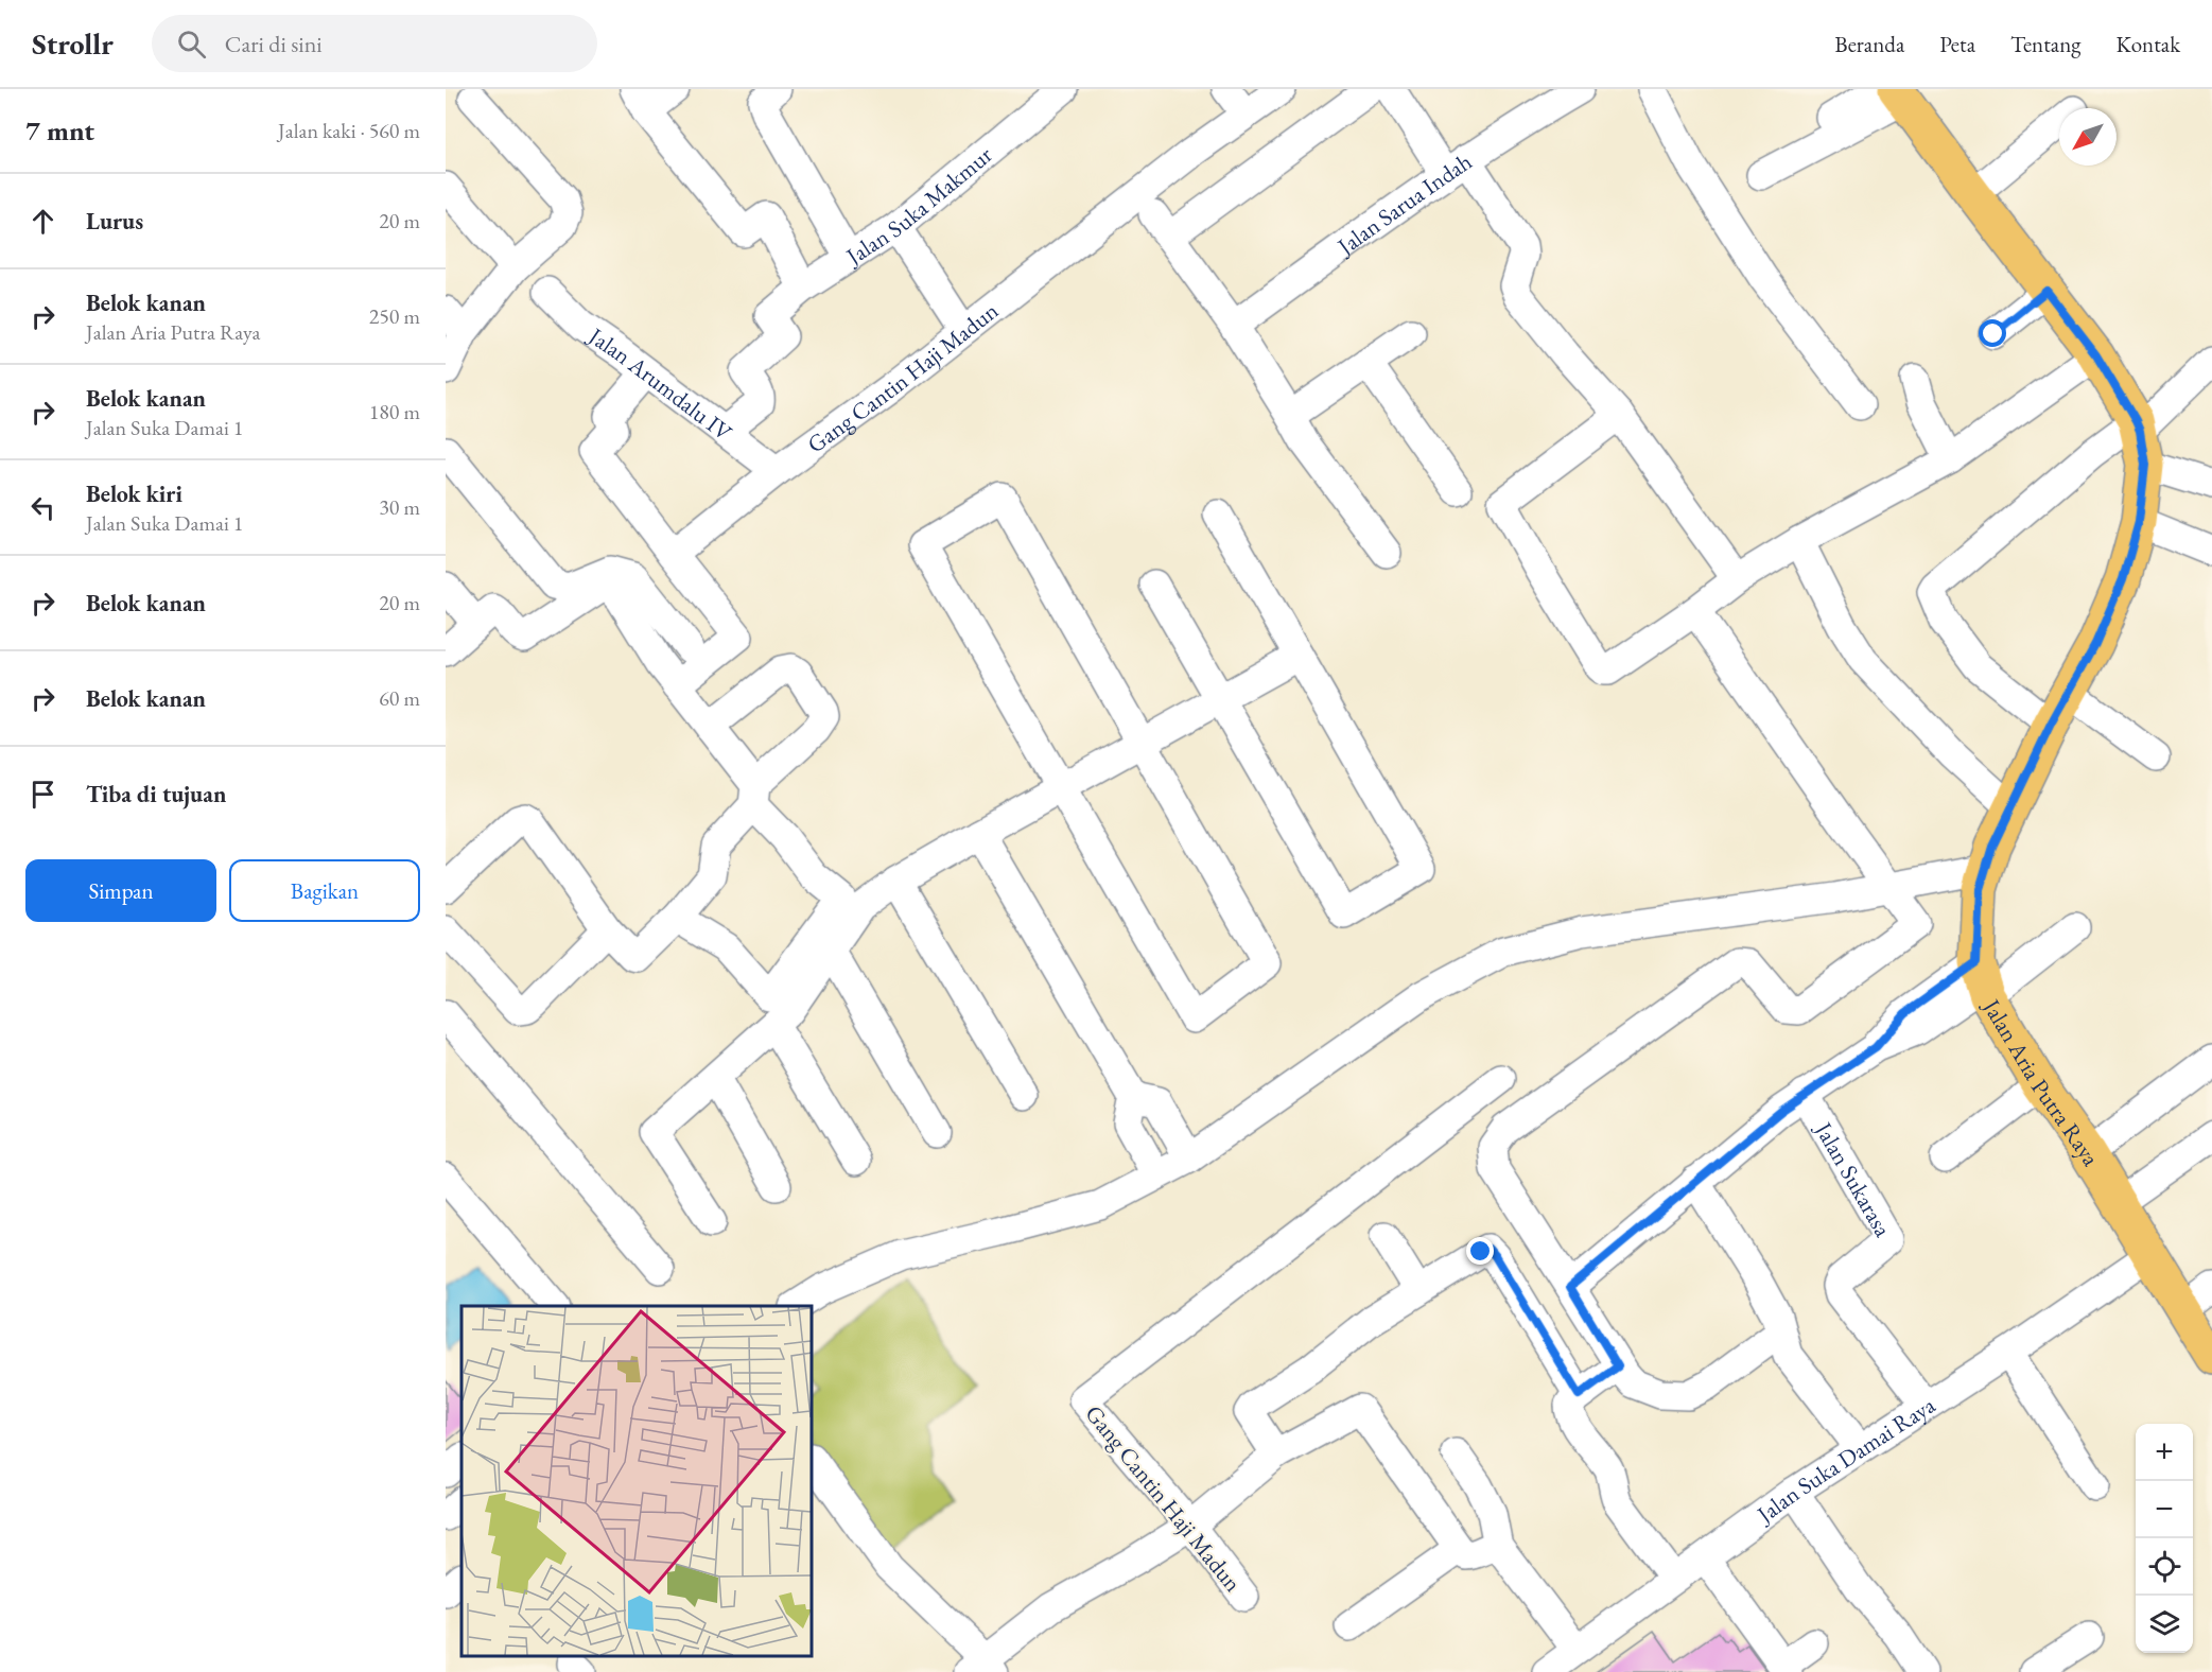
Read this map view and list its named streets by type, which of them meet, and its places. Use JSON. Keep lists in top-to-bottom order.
{
  "streets": {
    "main road": ["Jalan Aria Putra Raya"],
    "street": [
      "Jalan Suka Makmur",
      "Jalan Sarua Indah",
      "Gang Cantin Haji Madun",
      "Jalan Arumdalu IV",
      "Jalan Sukarasa",
      "Jalan Suka Damai Raya"
    ]
  },
  "crossings": [
    ["Jalan Suka Makmur", "Jalan Arumdalu IV"],
    ["Gang Cantin Haji Madun", "Jalan Arumdalu IV"],
    ["Jalan Aria Putra Raya", "Jalan Suka Damai Raya"],
    ["Jalan Sukarasa", "Jalan Suka Damai Raya"]
  ],
  "north": "bottom left",
  "page": {
    "header": "Strollr",
    "search": "Cari di sini",
    "nav": [
      "Beranda",
      "Peta",
      "Tentang",
      "Kontak"
    ],
    "heading": ["7 mnt", "Jalan kaki · 560 m"],
    "list": [
      ["Lurus", "20 m"],
      ["Belok kanan", "Jalan Aria Putra Raya", "250 m"],
      ["Belok kanan", "Jalan Suka Damai 1", "180 m"],
      ["Belok kiri", "Jalan Suka Damai 1", "30 m"],
      ["Belok kanan", "20 m"],
      ["Belok kanan", "60 m"],
      "Tiba di tujuan"
    ],
    "buttons": ["Simpan", "Bagikan"],
    "map_buttons": ["+", "−"]
  }
}
